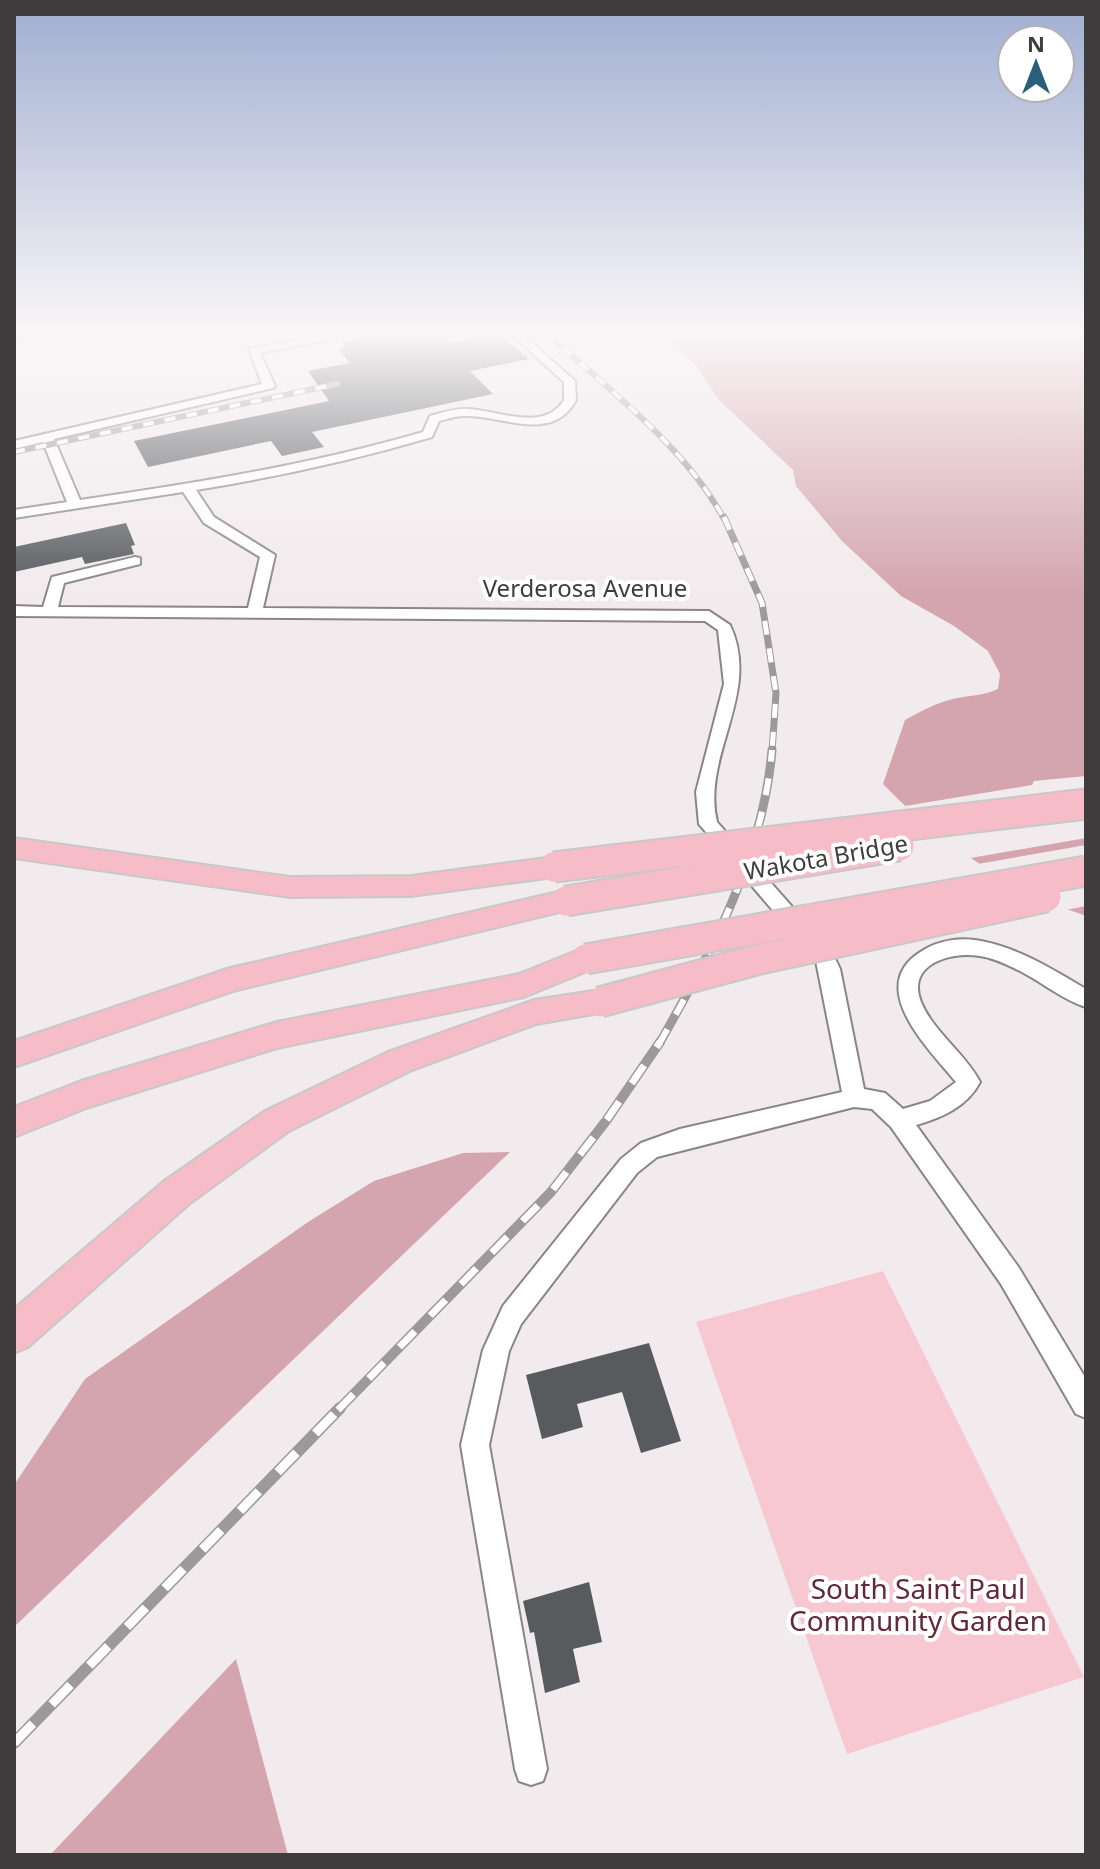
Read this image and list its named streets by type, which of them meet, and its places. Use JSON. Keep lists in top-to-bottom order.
{
  "streets": {
    "highway": ["Wakota Bridge"],
    "street": ["Verderosa Avenue"]
  },
  "parks": ["South Saint Paul Community Garden"],
  "north": "top"
}
